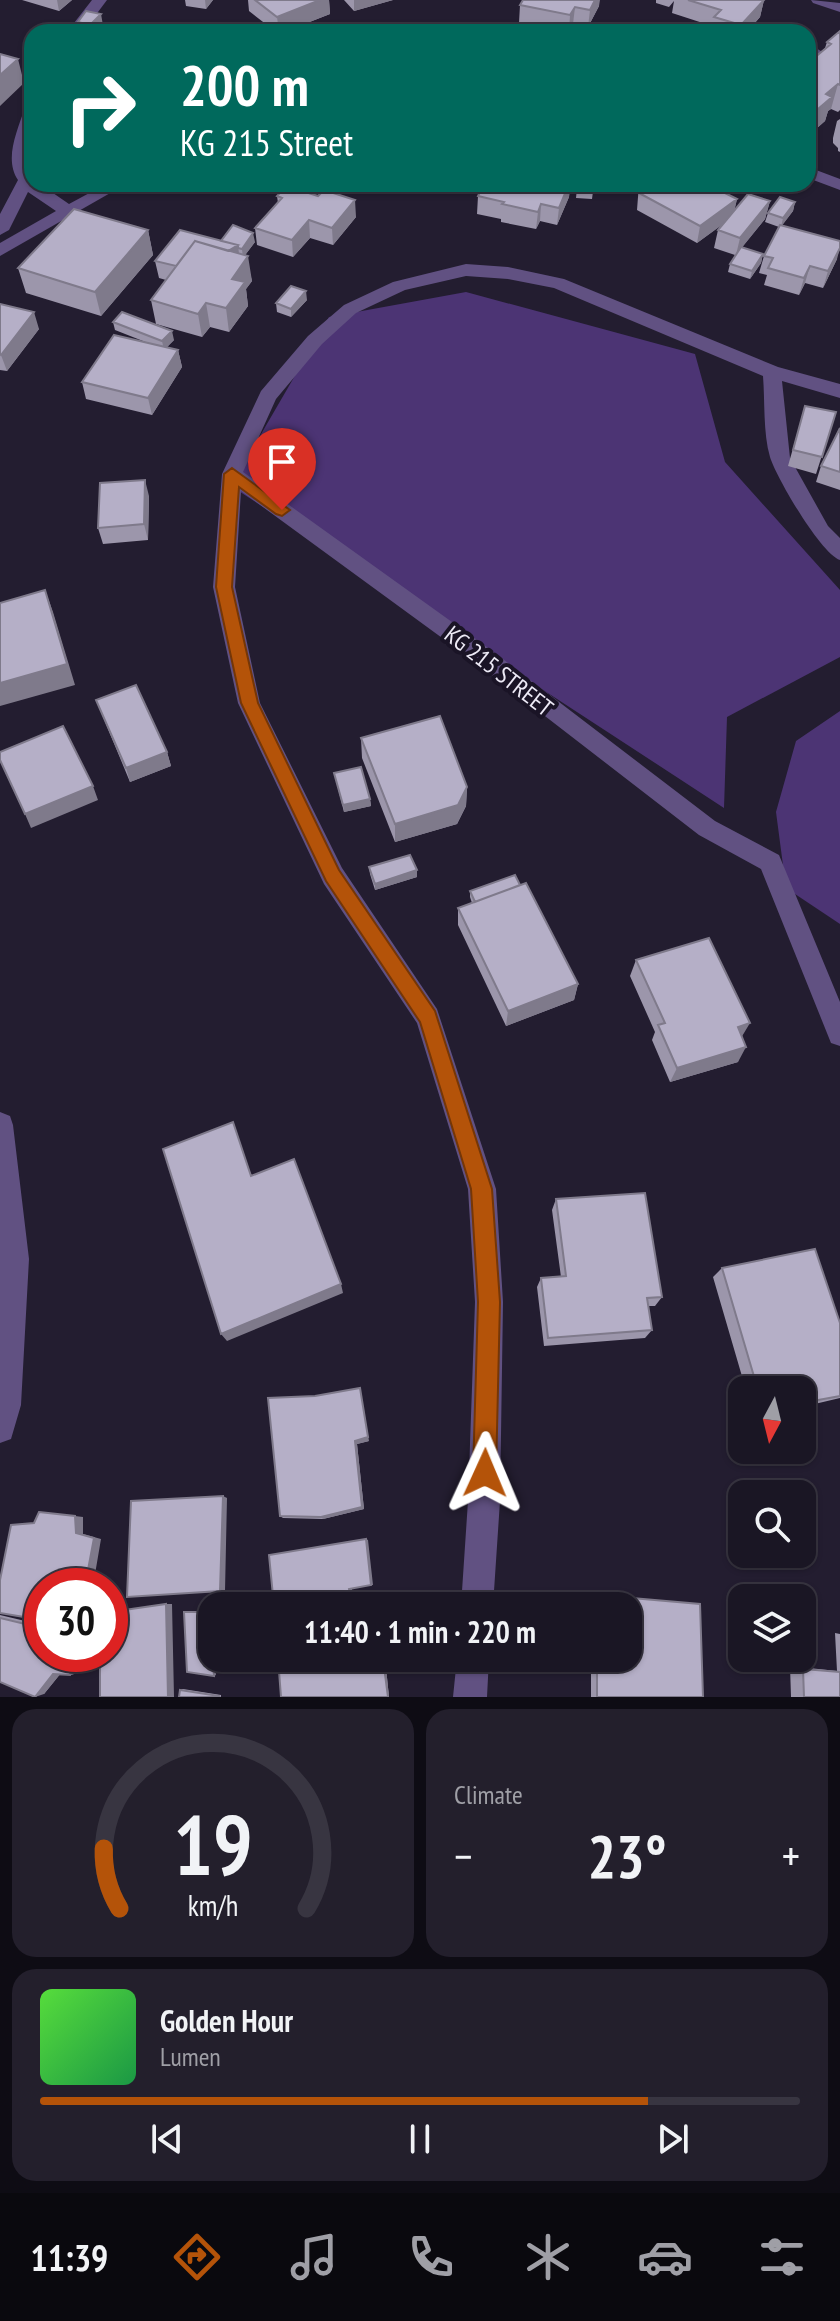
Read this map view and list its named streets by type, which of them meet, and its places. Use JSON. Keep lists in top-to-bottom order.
{
  "streets": {
    "street": ["KG 215 STREET"]
  },
  "north": "bottom",
  "page": {
    "turn": ["200 m", "KG 215 Street"],
    "limit": "30",
    "trip": "11:40 · 1 min · 220 m",
    "tile": "Climate",
    "heat": ["−", "23°", "+"],
    "song": ["Golden Hour", "Lumen"],
    "tabs": "11:39",
    "gauge": ["19", "km/h"]
  }
}
